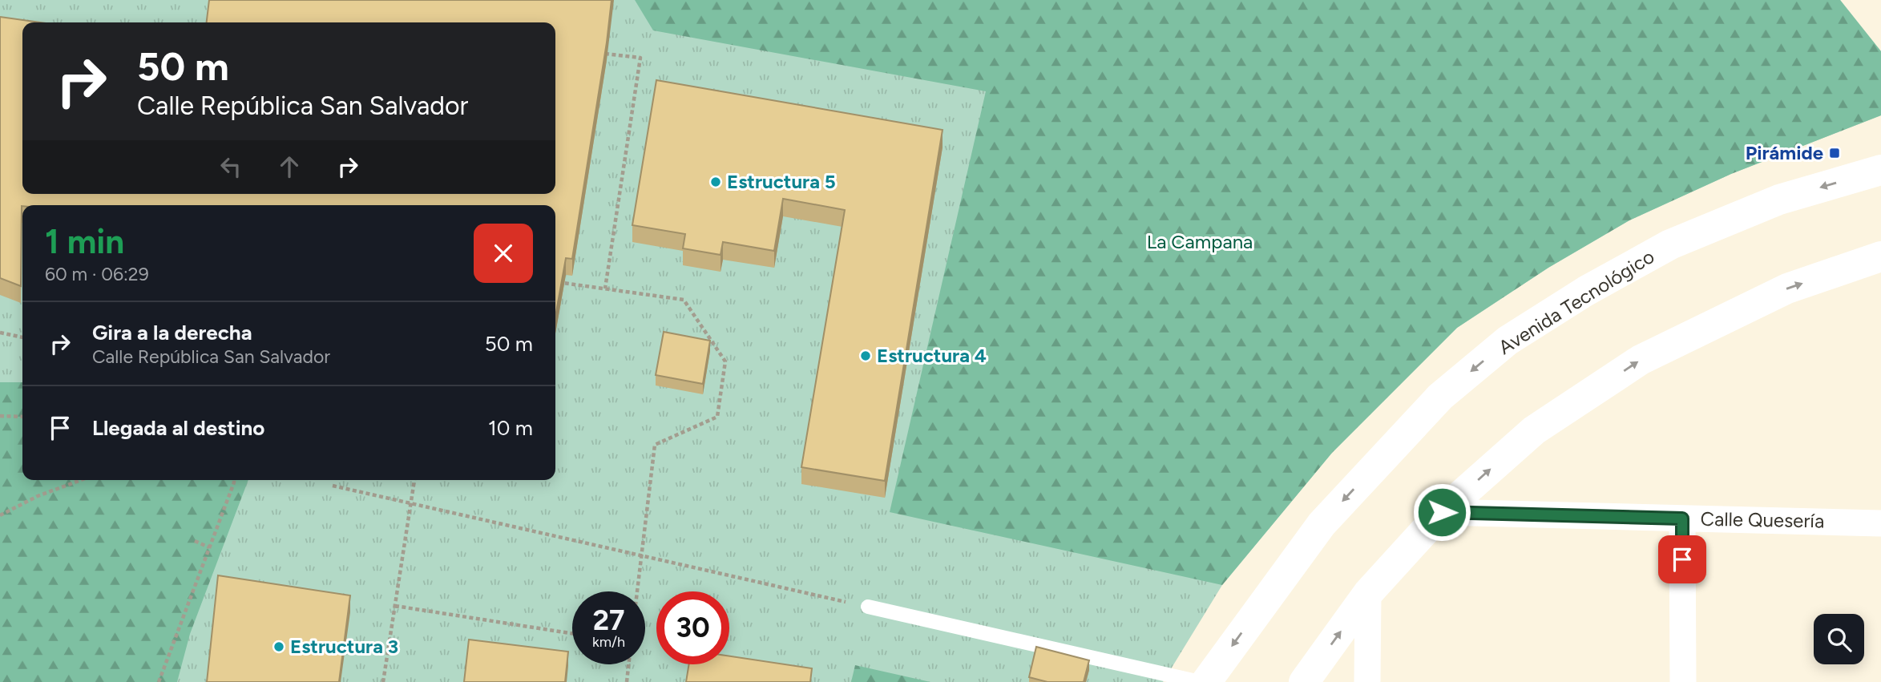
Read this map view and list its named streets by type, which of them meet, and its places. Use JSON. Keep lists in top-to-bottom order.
{
  "streets": {
    "main road": ["Avenida Tecnológico"],
    "street": ["Calle Quesería"]
  },
  "parks": ["La Campana"],
  "places": {
    "transit": ["Pirámide"],
    "other": ["Estructura 5", "Estructura 4", "Estructura 3"]
  },
  "page": {
    "turn": ["50 m", "Calle República San Salvador"],
    "heading": ["1 min", "60 m · 06:29"],
    "list": [
      {
        "name": "Gira a la derecha",
        "note": "Calle República San Salvador",
        "value": "50 m"
      },
      {
        "name": "Llegada al destino",
        "value": "10 m"
      }
    ],
    "speed": "27 km/h",
    "limit": "30"
  }
}
